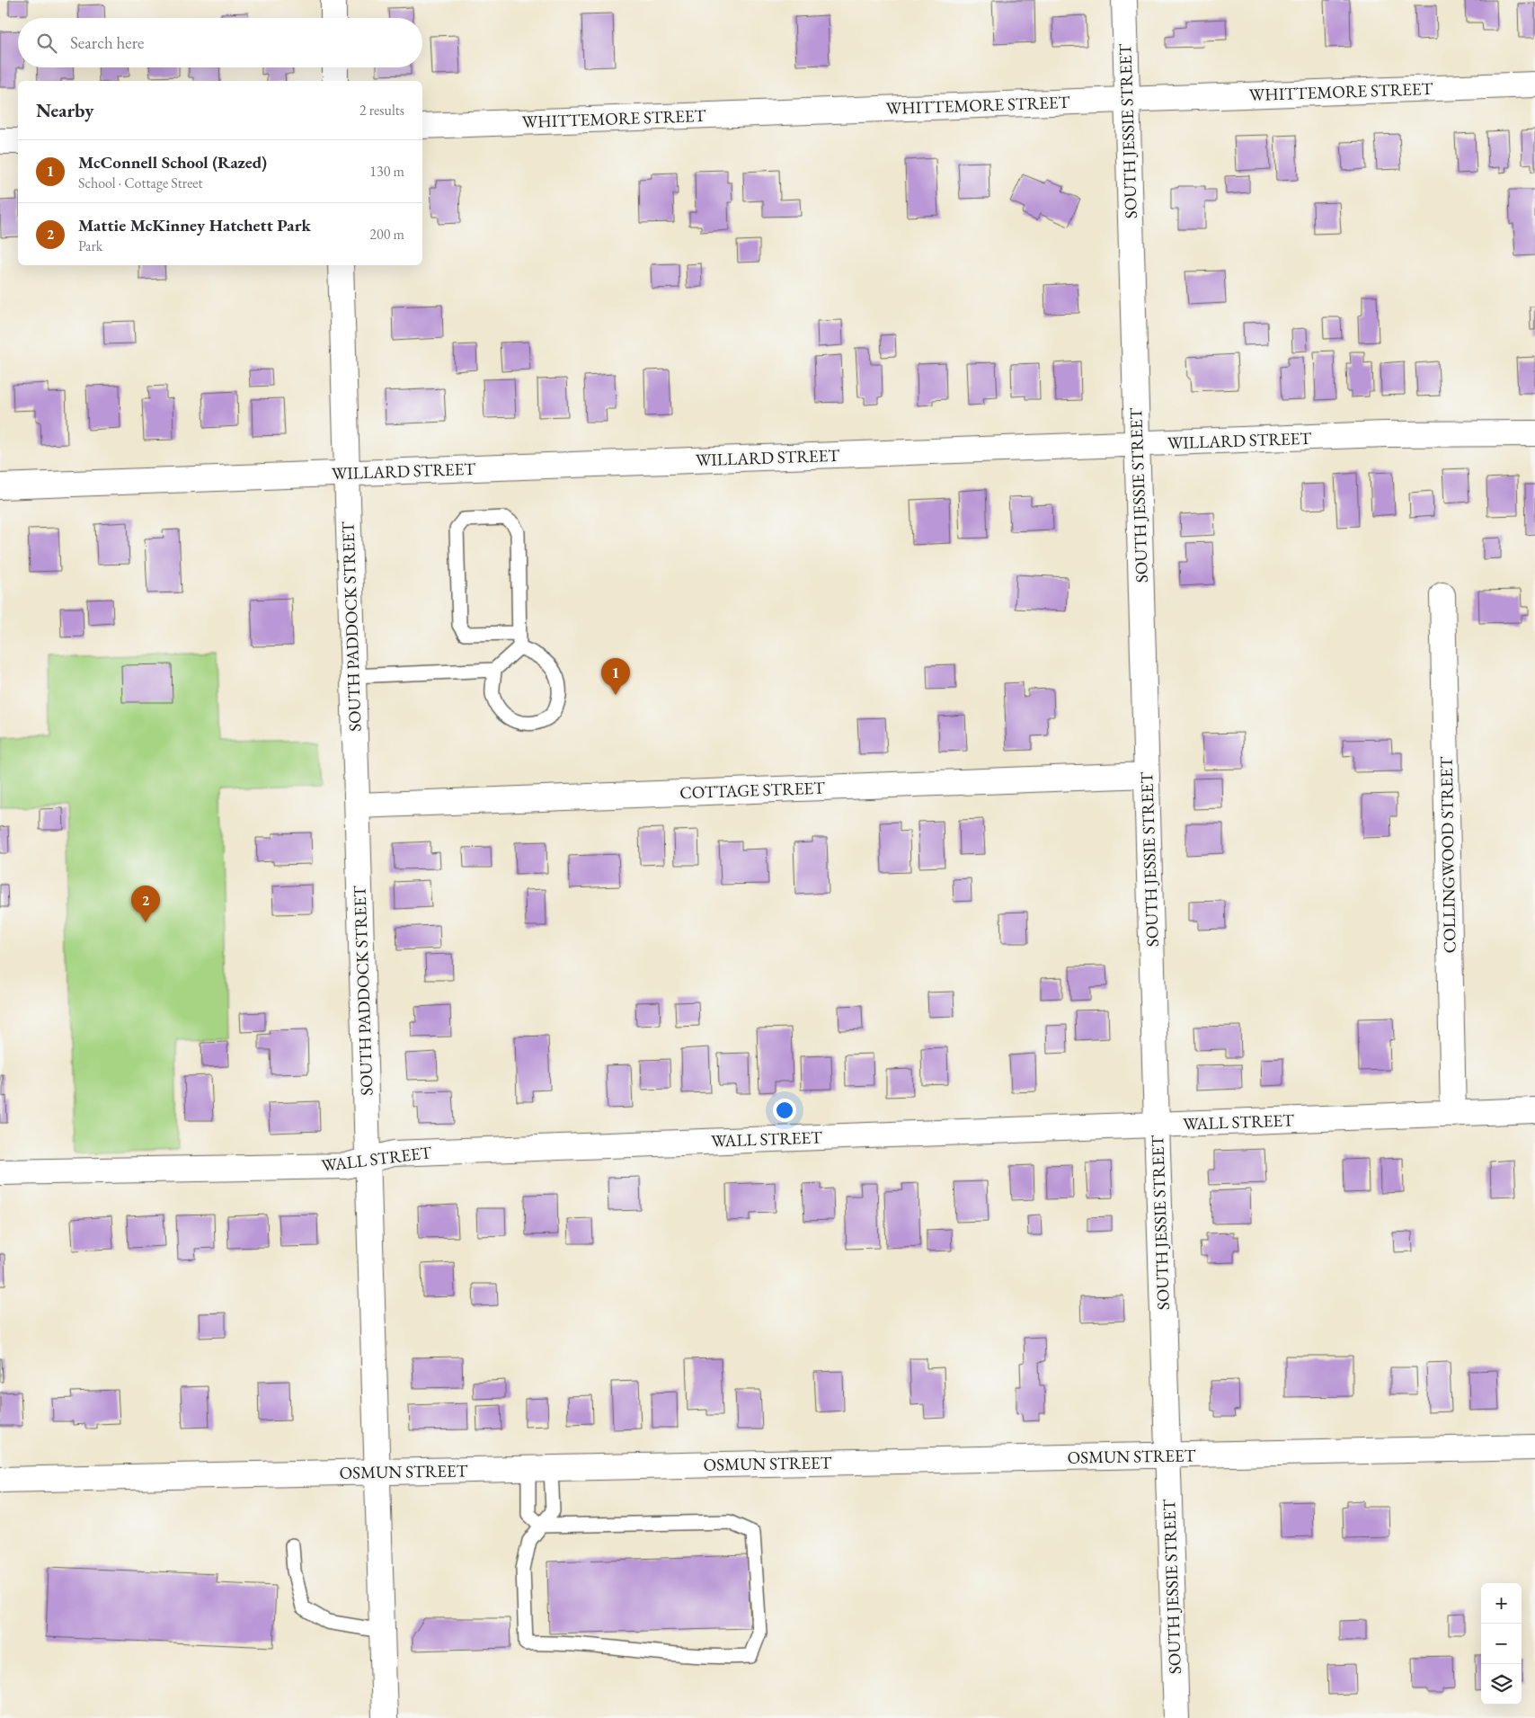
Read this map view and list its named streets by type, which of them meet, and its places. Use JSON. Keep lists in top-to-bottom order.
{
  "streets": {
    "street": [
      "WHITTEMORE STREET",
      "SOUTH JESSIE STREET",
      "WILLARD STREET",
      "SOUTH PADDOCK STREET",
      "COTTAGE STREET",
      "COLLINGWOOD STREET",
      "WALL STREET",
      "OSMUN STREET"
    ]
  },
  "crossings": [
    ["WHITTEMORE STREET", "SOUTH JESSIE STREET"],
    ["SOUTH JESSIE STREET", "WILLARD STREET"],
    ["SOUTH JESSIE STREET", "COTTAGE STREET"],
    ["SOUTH JESSIE STREET", "WALL STREET"],
    ["SOUTH JESSIE STREET", "OSMUN STREET"],
    ["WILLARD STREET", "SOUTH PADDOCK STREET"],
    ["SOUTH PADDOCK STREET", "COTTAGE STREET"],
    ["SOUTH PADDOCK STREET", "WALL STREET"],
    ["SOUTH PADDOCK STREET", "OSMUN STREET"],
    ["COLLINGWOOD STREET", "WALL STREET"]
  ],
  "page": {
    "search": "Search here",
    "heading": ["Nearby", "2 results"],
    "list": [
      {
        "mark": "1",
        "name": "McConnell School (Razed)",
        "note": "School · Cottage Street",
        "value": "130 m"
      },
      {
        "mark": "2",
        "name": "Mattie McKinney Hatchett Park",
        "note": "Park",
        "value": "200 m"
      }
    ],
    "pins": ["1", "2"],
    "map_buttons": ["+", "−"]
  }
}
